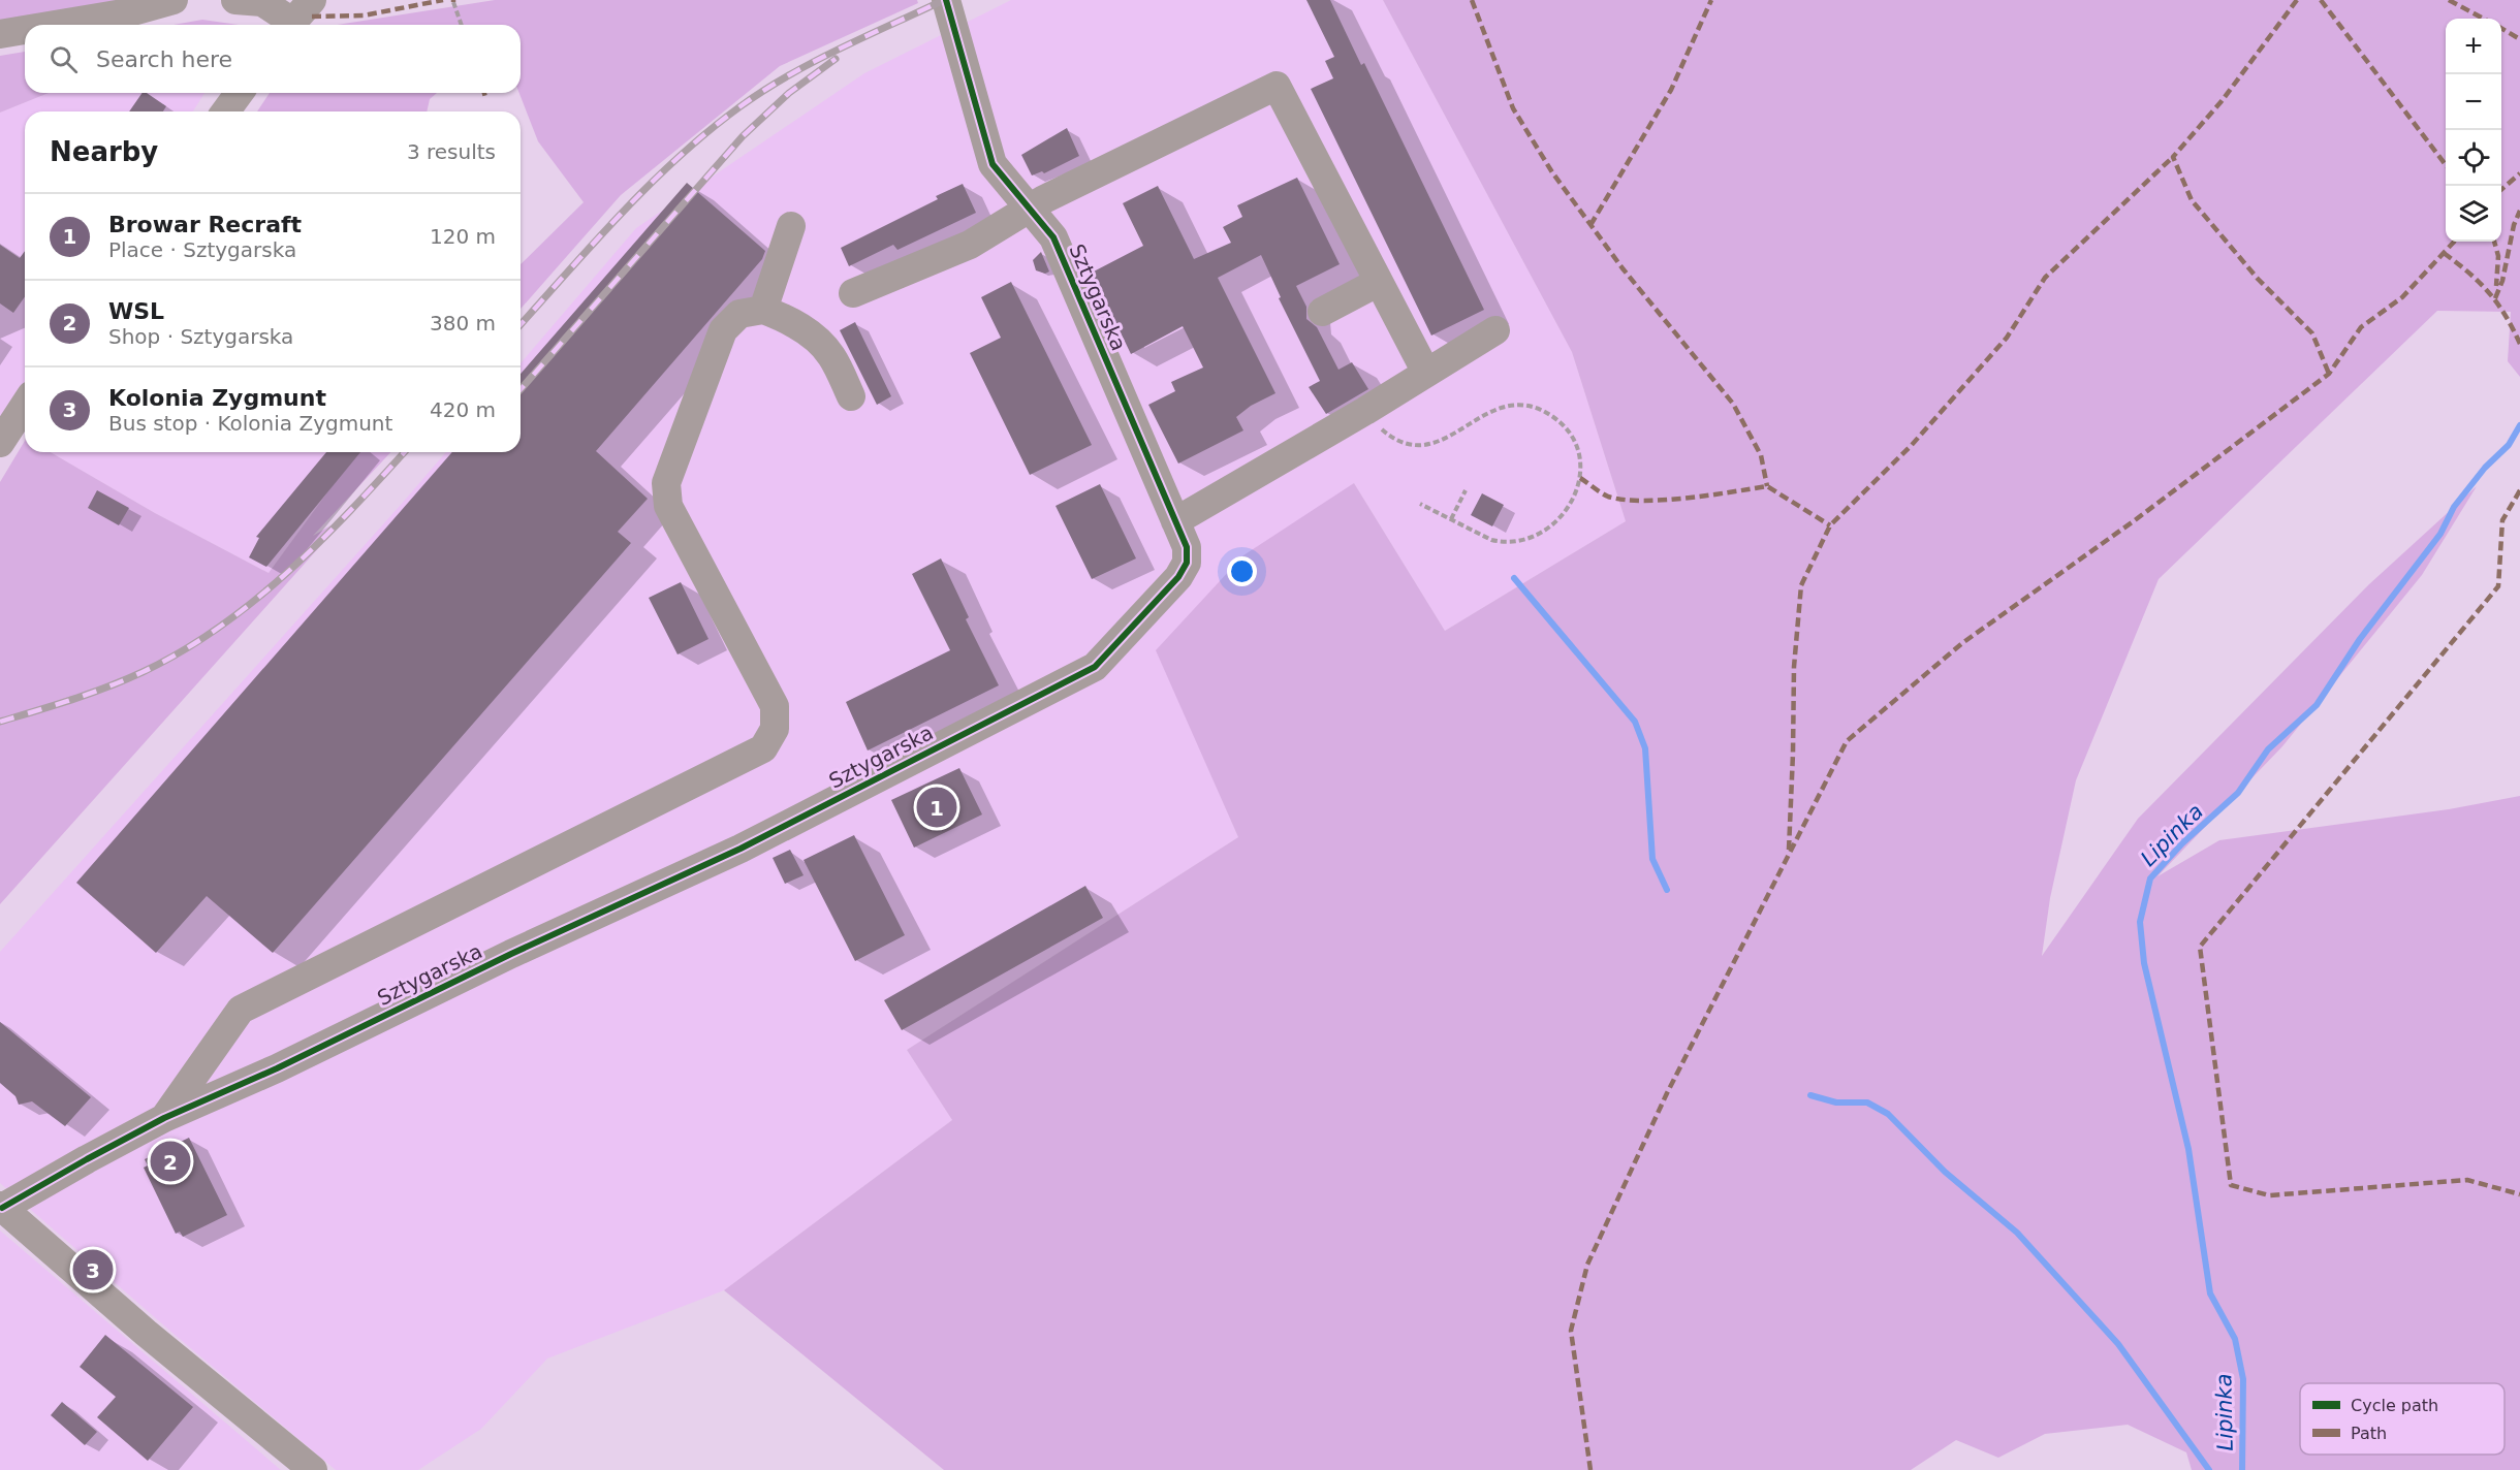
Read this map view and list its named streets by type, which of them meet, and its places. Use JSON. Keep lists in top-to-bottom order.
{
  "streets": {
    "street": ["Sztygarska"]
  },
  "water": ["Lipinka"],
  "legend": ["Cycle path", "Path"],
  "page": {
    "map_buttons": ["+", "−"],
    "search": "Search here",
    "heading": ["Nearby", "3 results"],
    "list": [
      {
        "mark": "1",
        "name": "Browar Recraft",
        "note": "Place · Sztygarska",
        "value": "120 m"
      },
      {
        "mark": "2",
        "name": "WSL",
        "note": "Shop · Sztygarska",
        "value": "380 m"
      },
      {
        "mark": "3",
        "name": "Kolonia Zygmunt",
        "note": "Bus stop · Kolonia Zygmunt",
        "value": "420 m"
      }
    ],
    "pins": ["1", "2", "3"]
  }
}
